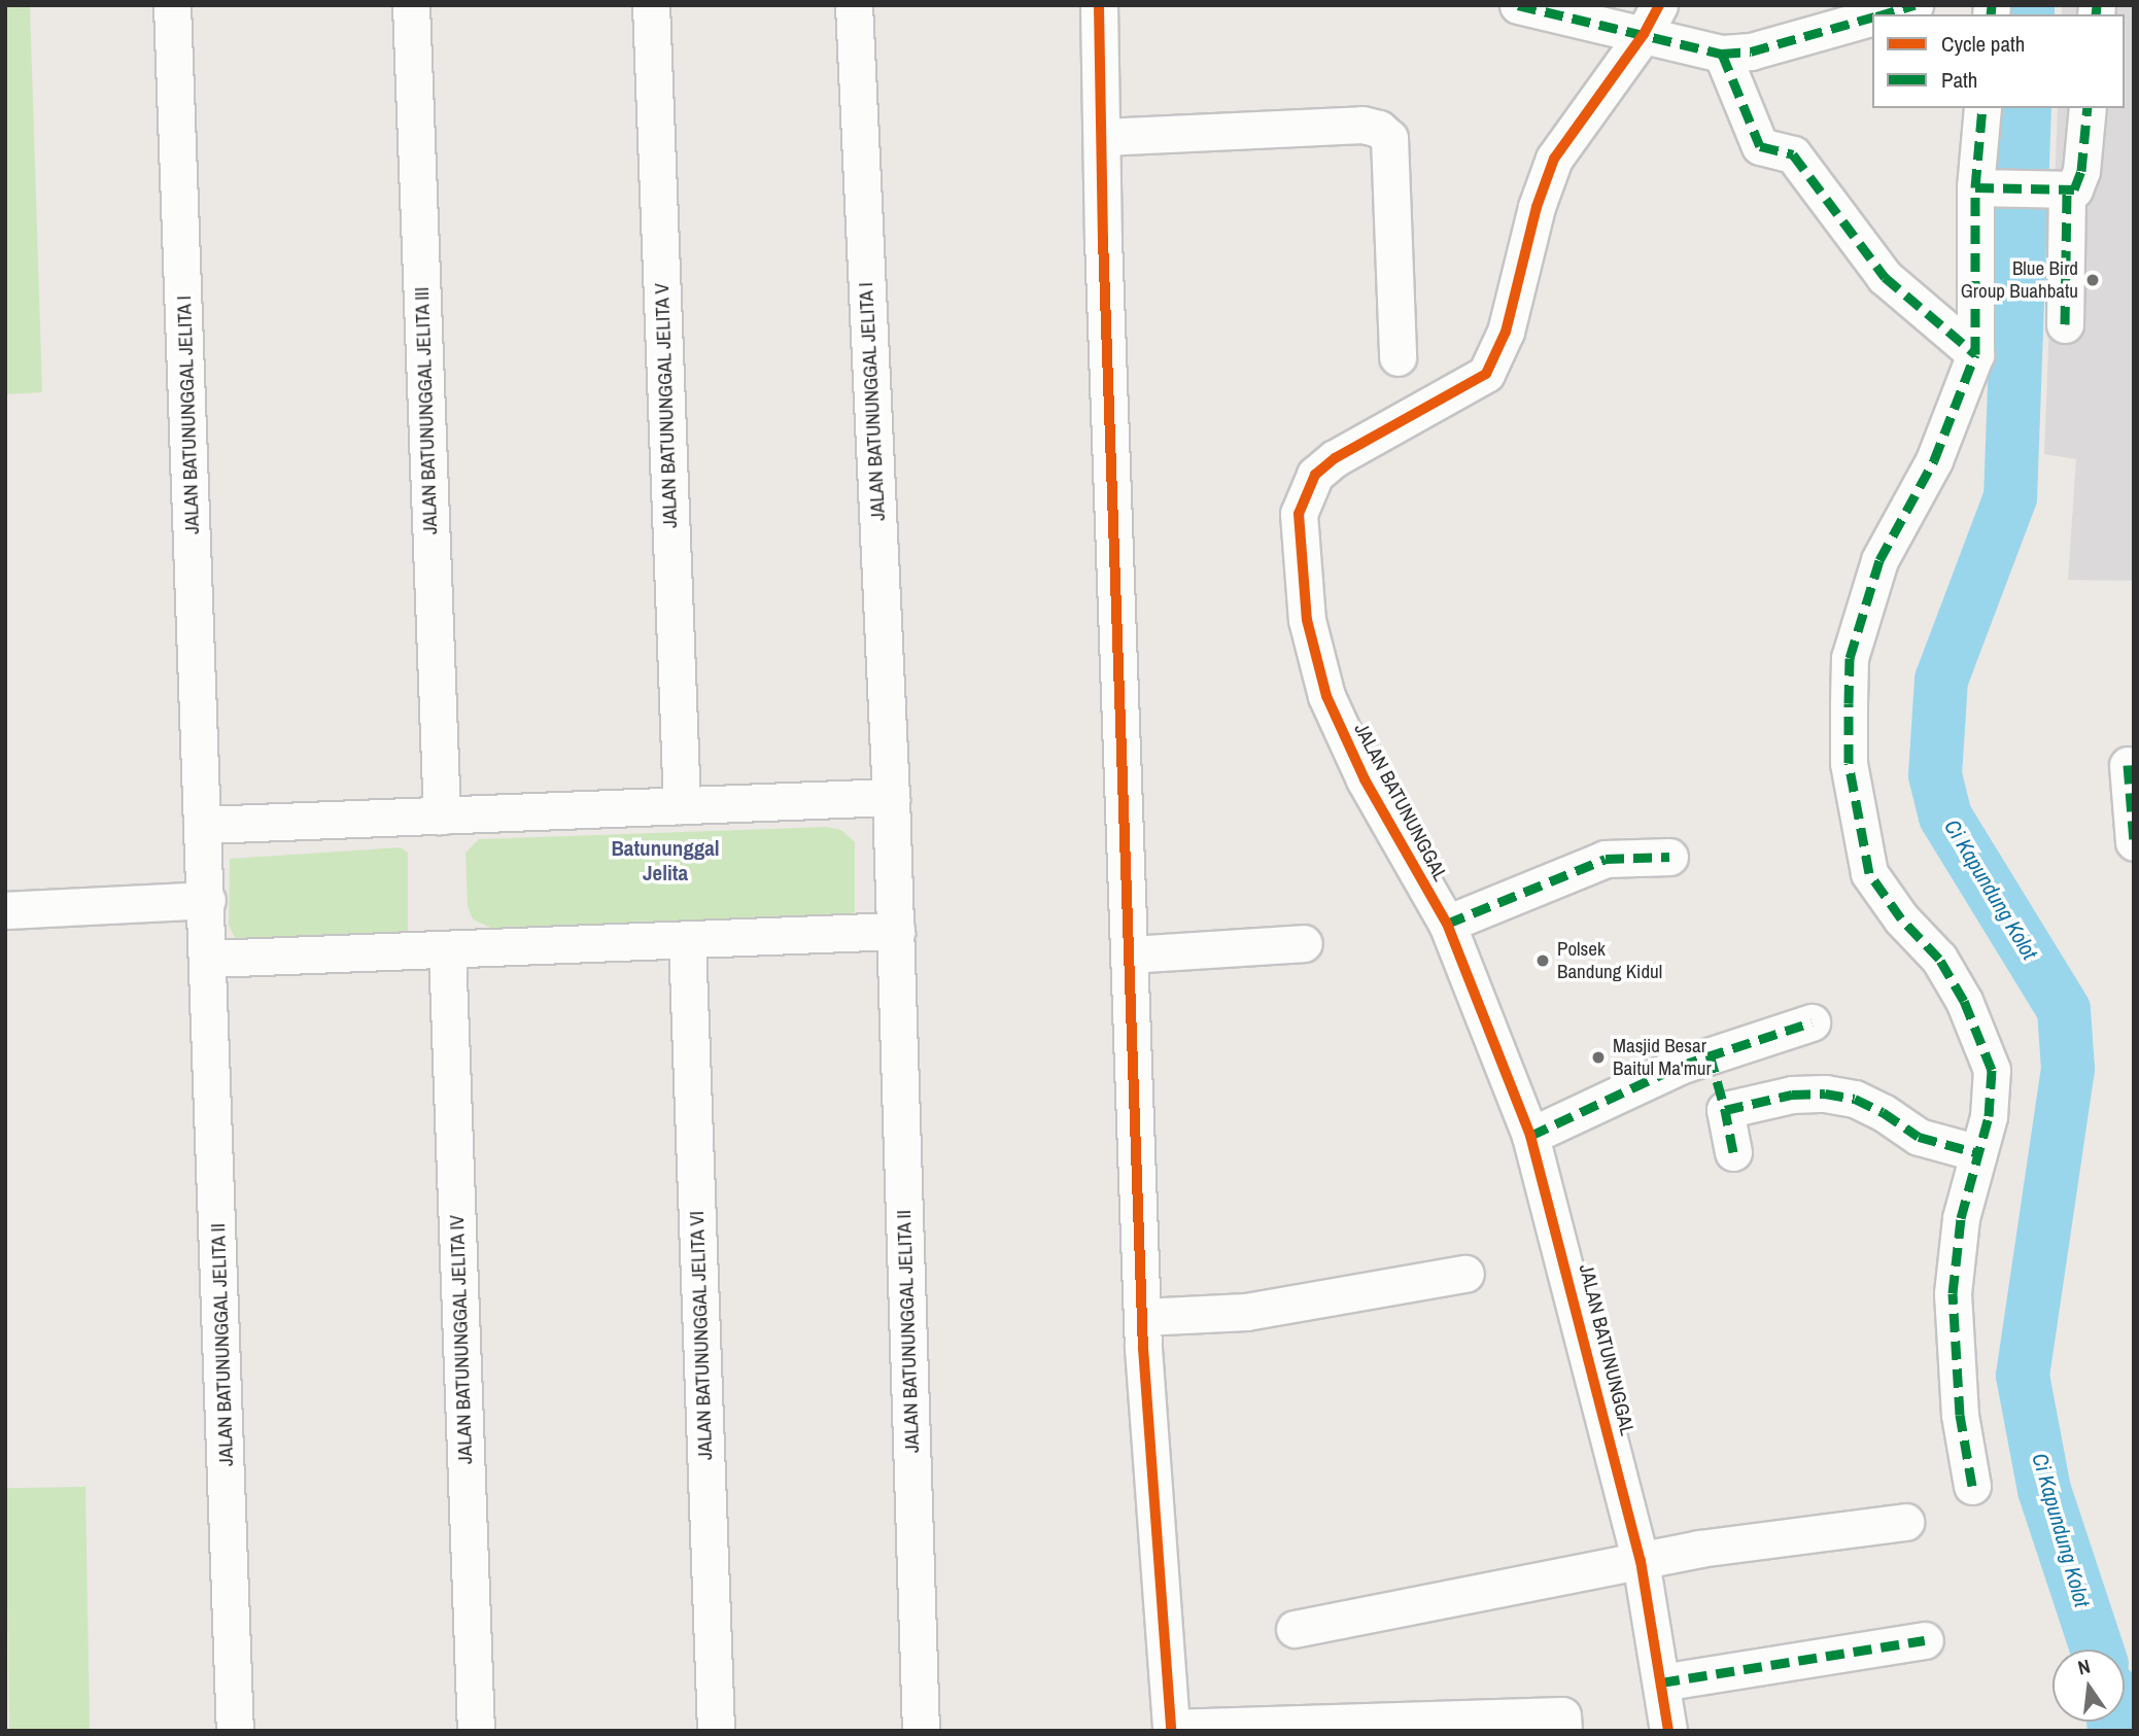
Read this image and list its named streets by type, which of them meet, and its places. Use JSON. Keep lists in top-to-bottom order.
{
  "streets": {
    "street": [
      "JALAN BATUNUNGGAL JELITA I",
      "JALAN BATUNUNGGAL JELITA V",
      "JALAN BATUNUNGGAL JELITA III",
      "JALAN BATUNUNGGAL",
      "JALAN BATUNUNGGAL JELITA II",
      "JALAN BATUNUNGGAL JELITA VI",
      "JALAN BATUNUNGGAL JELITA IV"
    ]
  },
  "crossings": [
    ["JALAN BATUNUNGGAL JELITA I", "JALAN BATUNUNGGAL JELITA II"]
  ],
  "districts": ["Batununggal Jelita"],
  "water": ["Ci Kapundung Kolot"],
  "places": ["Blue Bird Group Buahbatu", "Polsek Bandung Kidul", "Masjid Besar Baitul Ma'mur"],
  "legend": ["Cycle path", "Path"],
  "north": "top"
}
